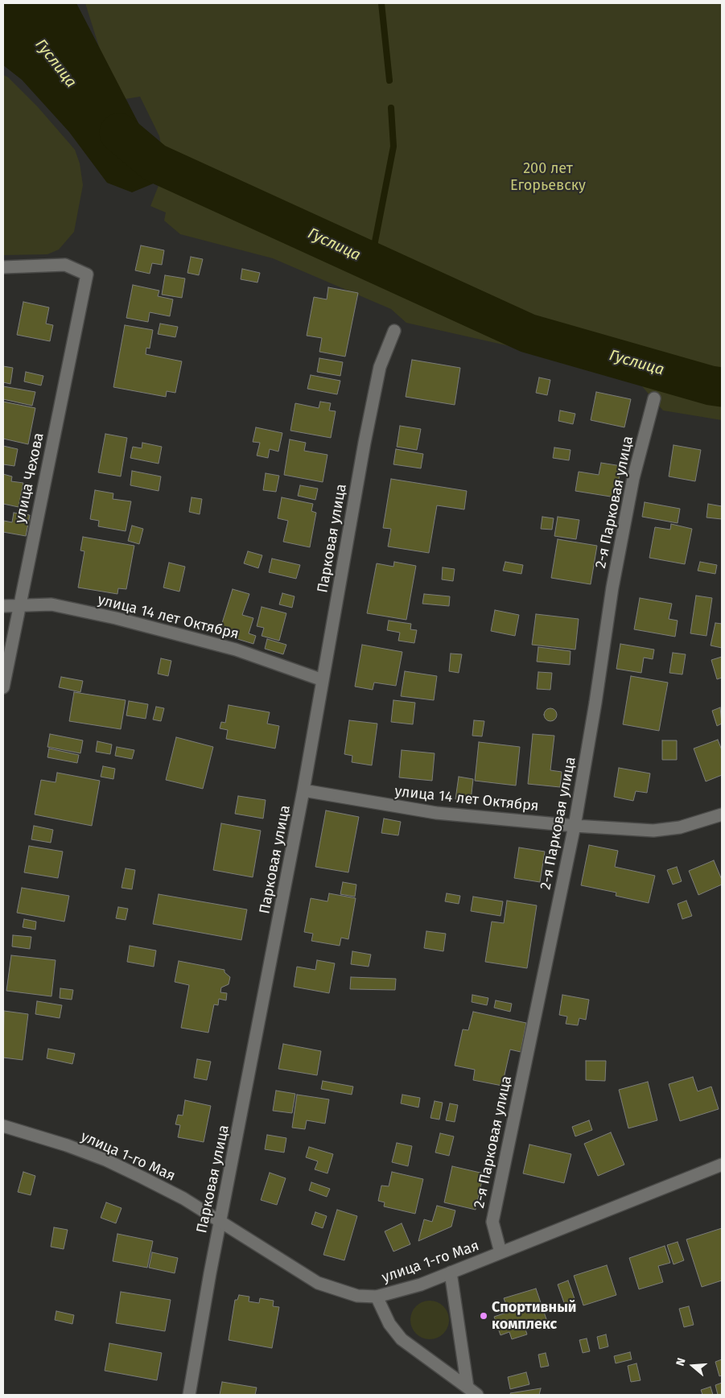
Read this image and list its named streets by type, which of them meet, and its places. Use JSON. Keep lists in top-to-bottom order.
{
  "streets": {
    "street": [
      "улица Чехова",
      "2-я Парковая улица",
      "Парковая улица",
      "улица 14 лет Октября",
      "улица 1-го Мая"
    ]
  },
  "crossings": [
    ["улица Чехова", "улица 14 лет Октября"],
    ["2-я Парковая улица", "улица 14 лет Октября"],
    ["2-я Парковая улица", "улица 1-го Мая"],
    ["Парковая улица", "улица 14 лет Октября"],
    ["Парковая улица", "улица 1-го Мая"]
  ],
  "water": ["Гуслица"],
  "parks": ["200 лет Егорьевску"],
  "places": ["Спортивный комплекс"],
  "north": "left"
}
